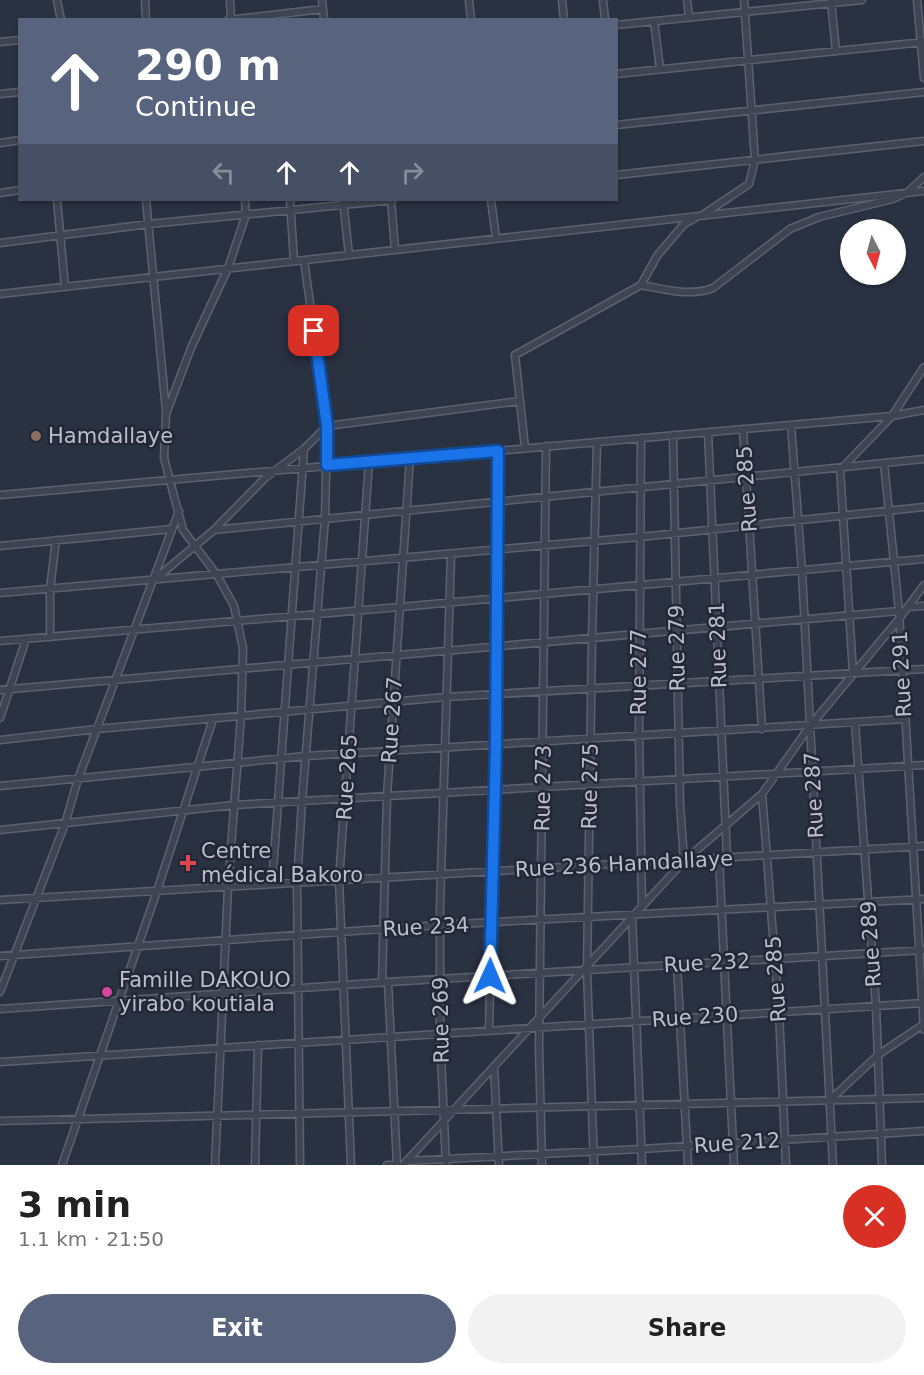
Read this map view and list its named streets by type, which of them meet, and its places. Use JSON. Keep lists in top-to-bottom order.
{
  "streets": {
    "street": [
      "Rue 285",
      "Rue 281",
      "Rue 279",
      "Rue 277",
      "Rue 291",
      "Rue 267",
      "Rue 265",
      "Rue 275",
      "Rue 273",
      "Rue 287",
      "Rue 236 Hamdallaye",
      "Rue 234",
      "Rue 289",
      "Rue 232",
      "Rue 230",
      "Rue 269",
      "Rue 212"
    ]
  },
  "crossings": [
    ["Rue 285", "Rue 236 Hamdallaye"],
    ["Rue 285", "Rue 234"],
    ["Rue 285", "Rue 232"],
    ["Rue 285", "Rue 230"],
    ["Rue 285", "Rue 212"],
    ["Rue 281", "Rue 236 Hamdallaye"],
    ["Rue 279", "Rue 236 Hamdallaye"],
    ["Rue 277", "Rue 236 Hamdallaye"],
    ["Rue 291", "Rue 236 Hamdallaye"],
    ["Rue 291", "Rue 234"],
    ["Rue 291", "Rue 232"],
    ["Rue 291", "Rue 230"],
    ["Rue 267", "Rue 236 Hamdallaye"],
    ["Rue 267", "Rue 234"],
    ["Rue 267", "Rue 232"],
    ["Rue 267", "Rue 230"],
    ["Rue 265", "Rue 236 Hamdallaye"],
    ["Rue 265", "Rue 234"],
    ["Rue 265", "Rue 232"],
    ["Rue 265", "Rue 230"],
    ["Rue 275", "Rue 236 Hamdallaye"],
    ["Rue 275", "Rue 234"],
    ["Rue 275", "Rue 232"],
    ["Rue 275", "Rue 230"],
    ["Rue 275", "Rue 212"],
    ["Rue 273", "Rue 236 Hamdallaye"],
    ["Rue 273", "Rue 234"],
    ["Rue 273", "Rue 232"],
    ["Rue 273", "Rue 230"],
    ["Rue 273", "Rue 212"],
    ["Rue 287", "Rue 236 Hamdallaye"],
    ["Rue 287", "Rue 234"],
    ["Rue 287", "Rue 232"],
    ["Rue 287", "Rue 230"],
    ["Rue 287", "Rue 212"],
    ["Rue 236 Hamdallaye", "Rue 289"],
    ["Rue 236 Hamdallaye", "Rue 269"],
    ["Rue 234", "Rue 289"],
    ["Rue 234", "Rue 269"],
    ["Rue 289", "Rue 232"],
    ["Rue 289", "Rue 230"],
    ["Rue 289", "Rue 212"],
    ["Rue 232", "Rue 269"],
    ["Rue 230", "Rue 269"],
    ["Rue 269", "Rue 212"]
  ],
  "places": {
    "other": ["Hamdallaye", "Famille DAKOUO yirabo koutiala"],
    "health": ["Centre médical Bakoro"]
  },
  "north": "bottom",
  "page": {
    "turn": ["290 m", "Continue"],
    "heading": ["3 min", "1.1 km · 21:50"],
    "buttons": ["Exit", "Share"]
  }
}
